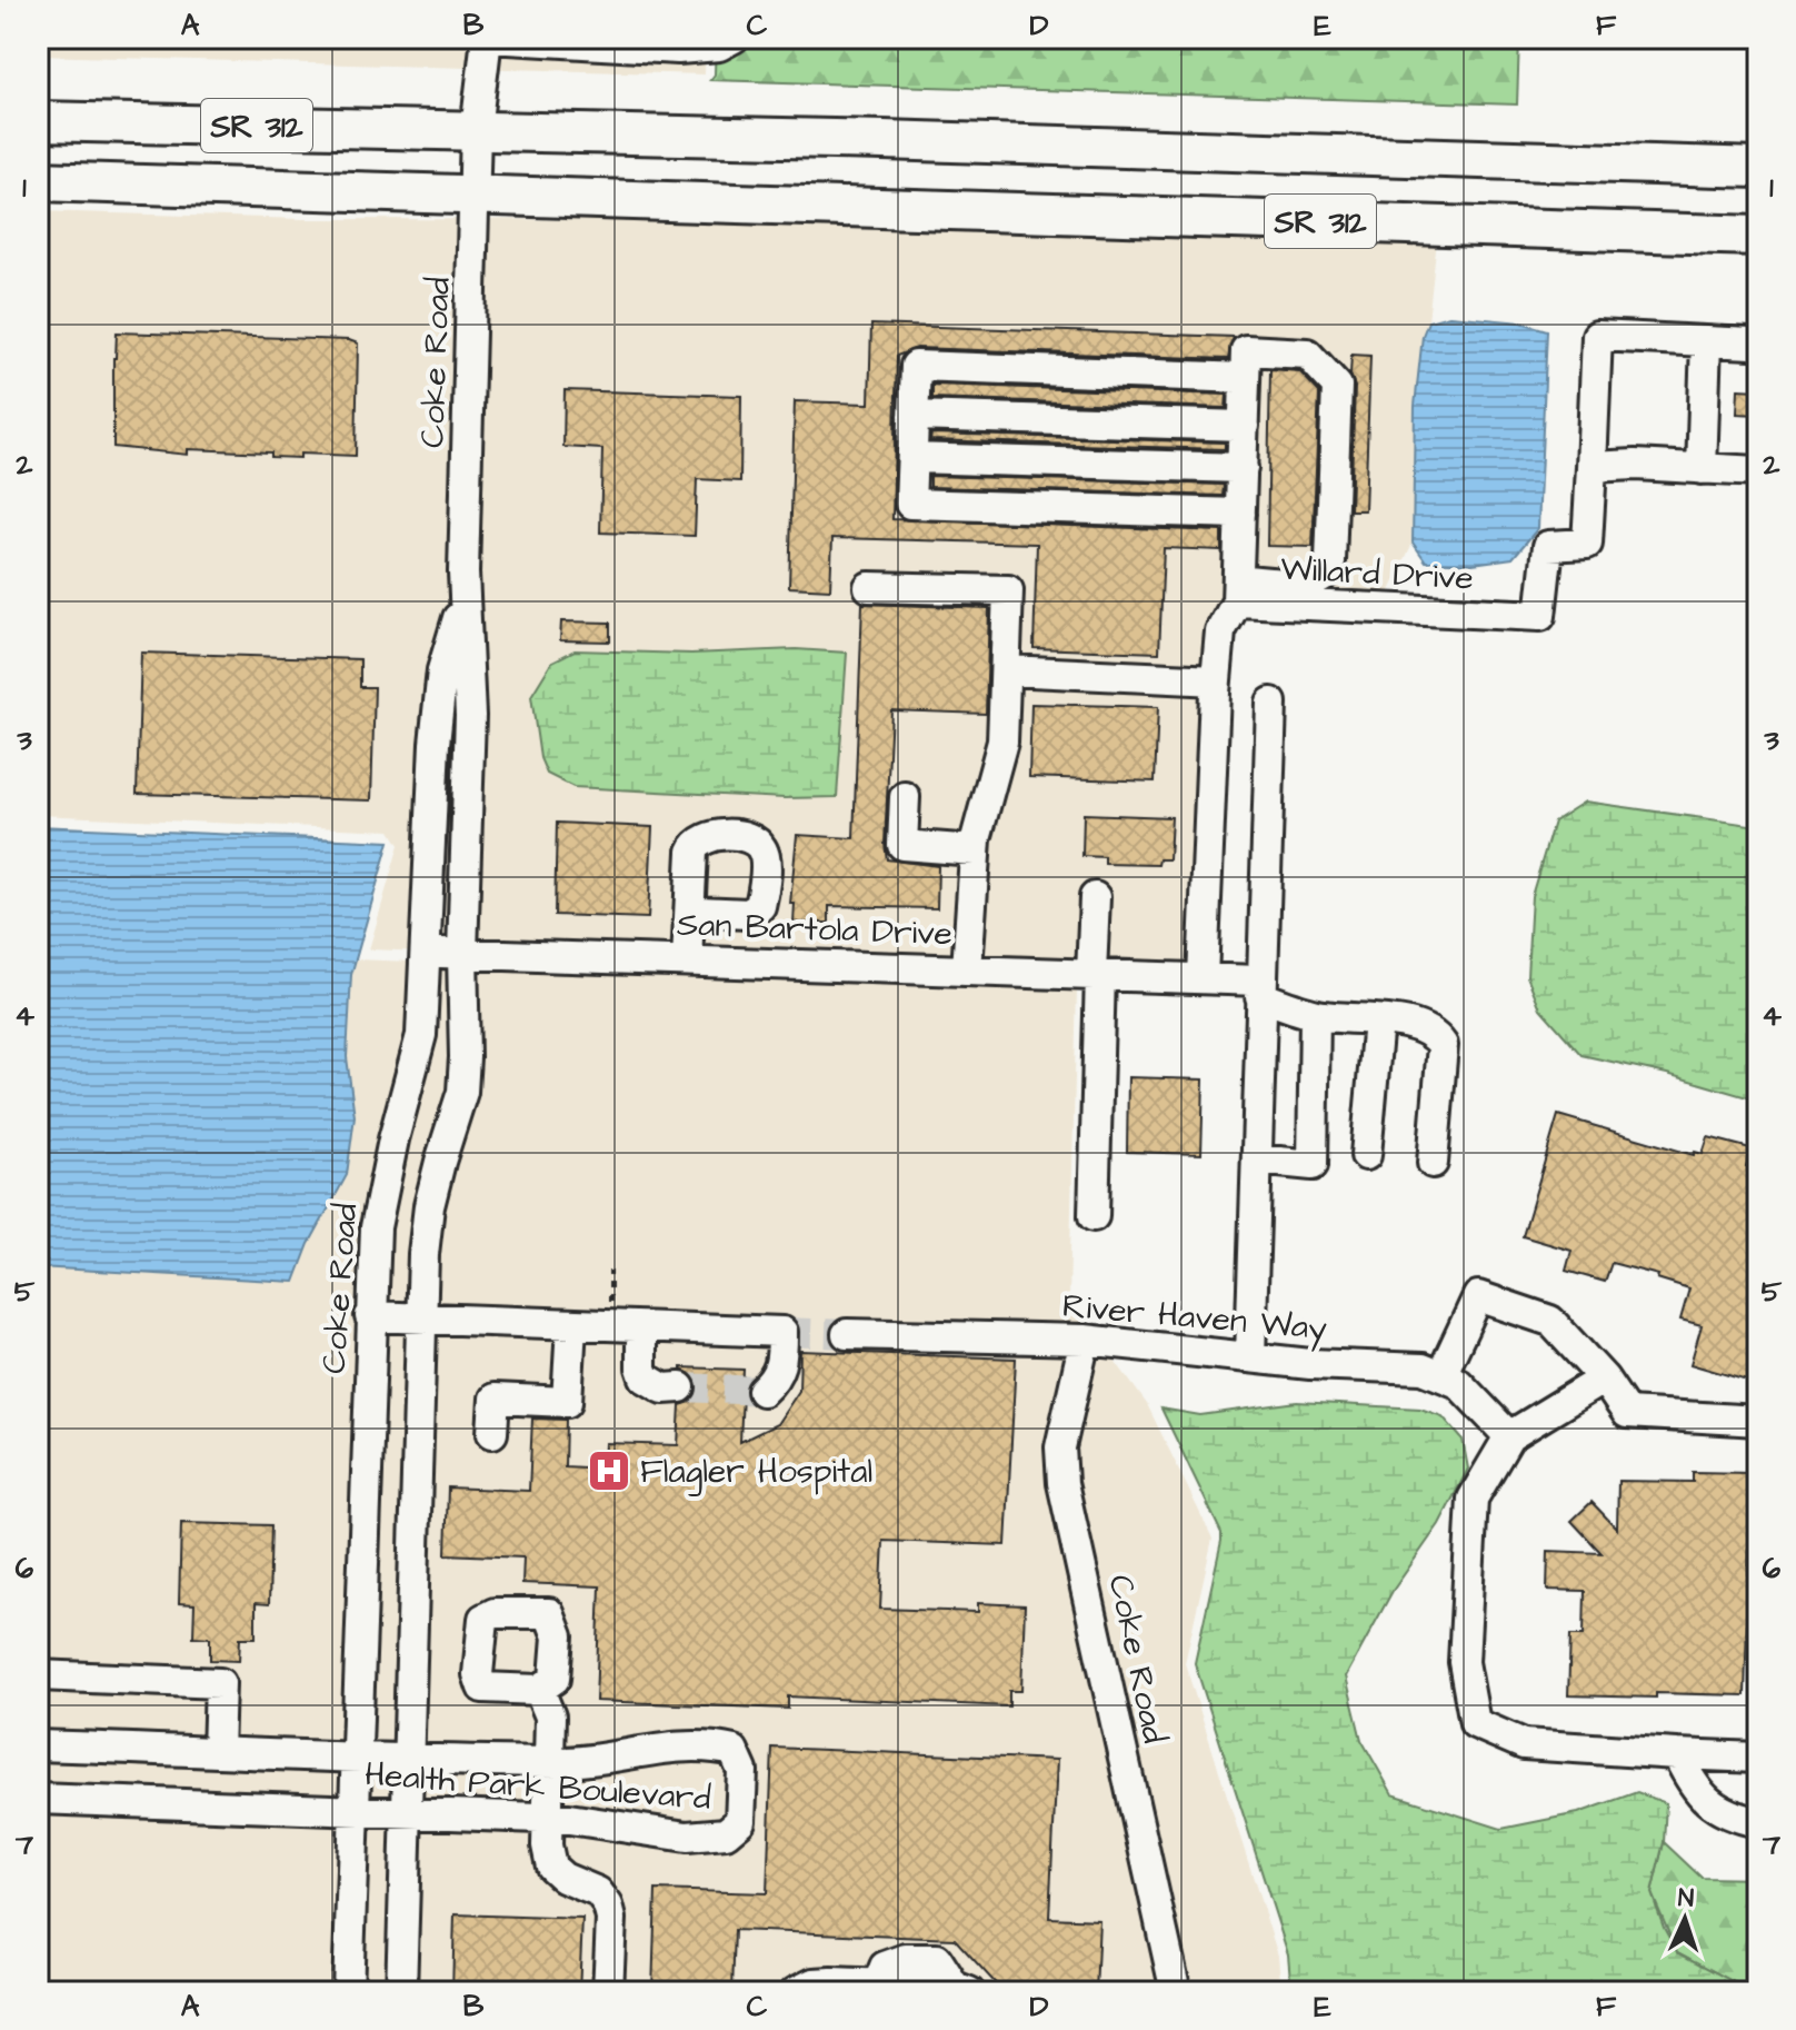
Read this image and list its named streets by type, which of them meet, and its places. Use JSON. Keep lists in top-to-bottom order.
{
  "streets": {
    "main road": ["SR 312"],
    "street": [
      "Coke Road",
      "Willard Drive",
      "San Bartola Drive",
      "River Haven Way",
      "Health Park Boulevard"
    ]
  },
  "crossings": [
    ["SR 312", "Coke Road"],
    ["Coke Road", "San Bartola Drive"],
    ["Coke Road", "River Haven Way"],
    ["Coke Road", "Health Park Boulevard"],
    ["Willard Drive", "San Bartola Drive"]
  ],
  "places": {
    "hospital": ["Flagler Hospital"]
  },
  "north": "top",
  "grid": {
    "columns": [
      "A",
      "B",
      "C",
      "D",
      "E",
      "F"
    ],
    "rows": [
      "1",
      "2",
      "3",
      "4",
      "5",
      "6",
      "7"
    ]
  }
}
